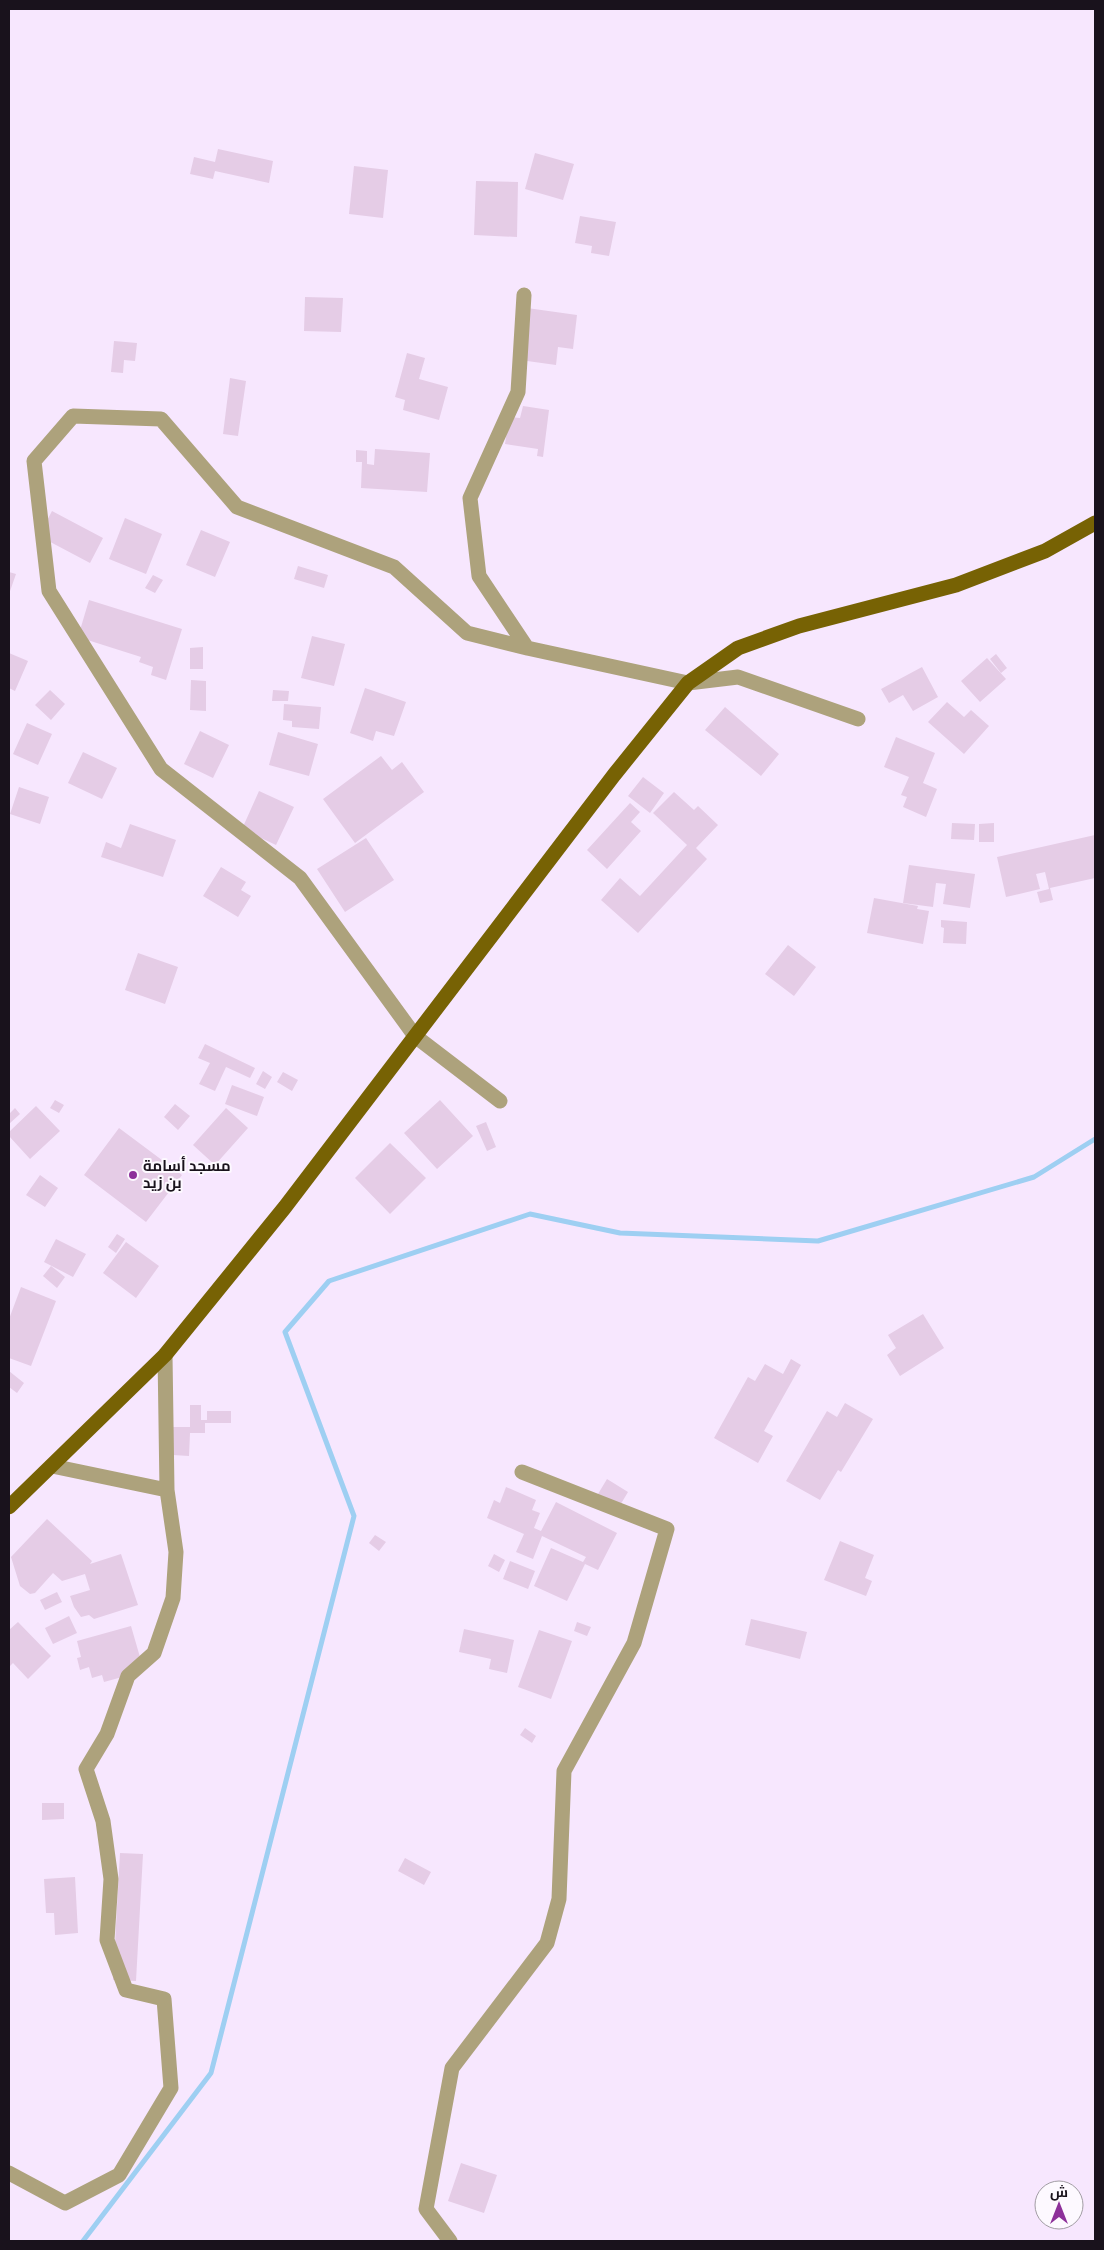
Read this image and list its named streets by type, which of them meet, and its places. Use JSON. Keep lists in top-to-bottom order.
{
  "places": ["مسجد أسامة بن زيد"],
  "north": "top"
}
